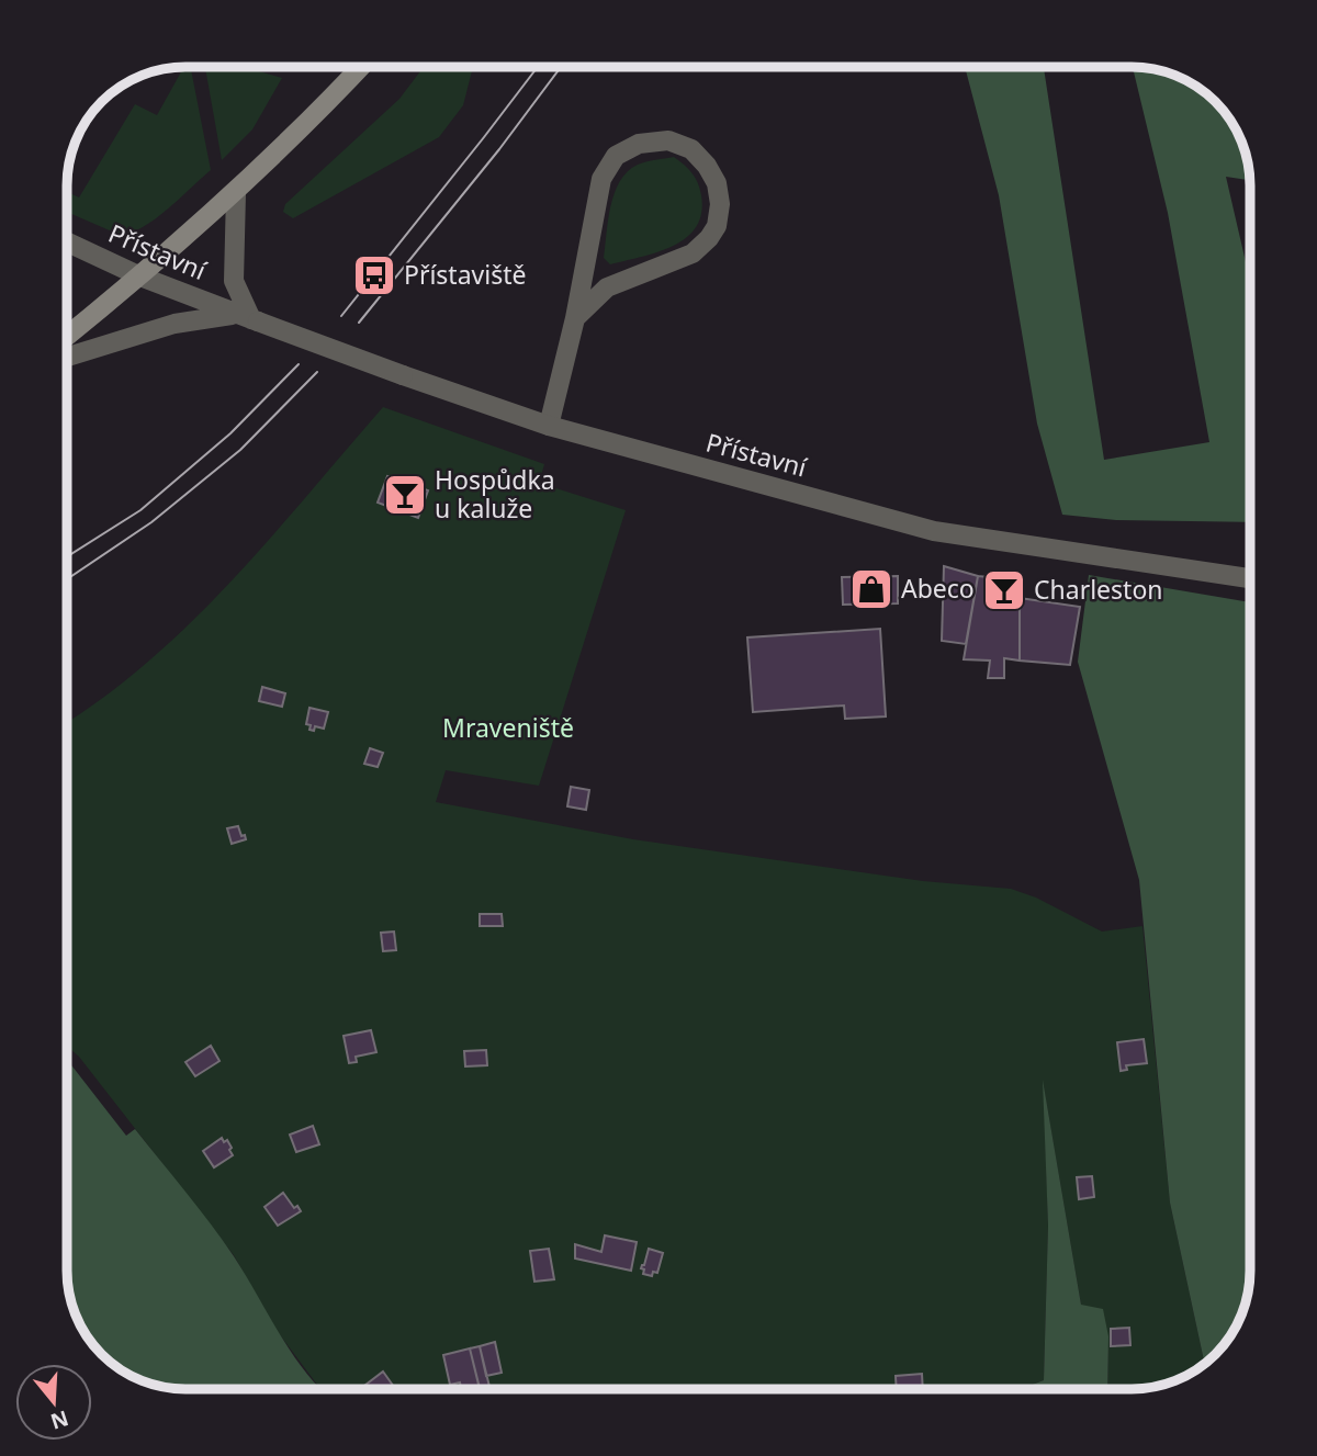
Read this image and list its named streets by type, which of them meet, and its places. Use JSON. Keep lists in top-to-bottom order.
{
  "streets": {
    "street": ["Přístavní"]
  },
  "parks": ["Mraveniště"],
  "places": {
    "bus stop": ["Přístaviště"],
    "bar": ["Hospůdka u kaluže", "Charleston"],
    "shop": ["Abeco"]
  },
  "north": "bottom"
}
